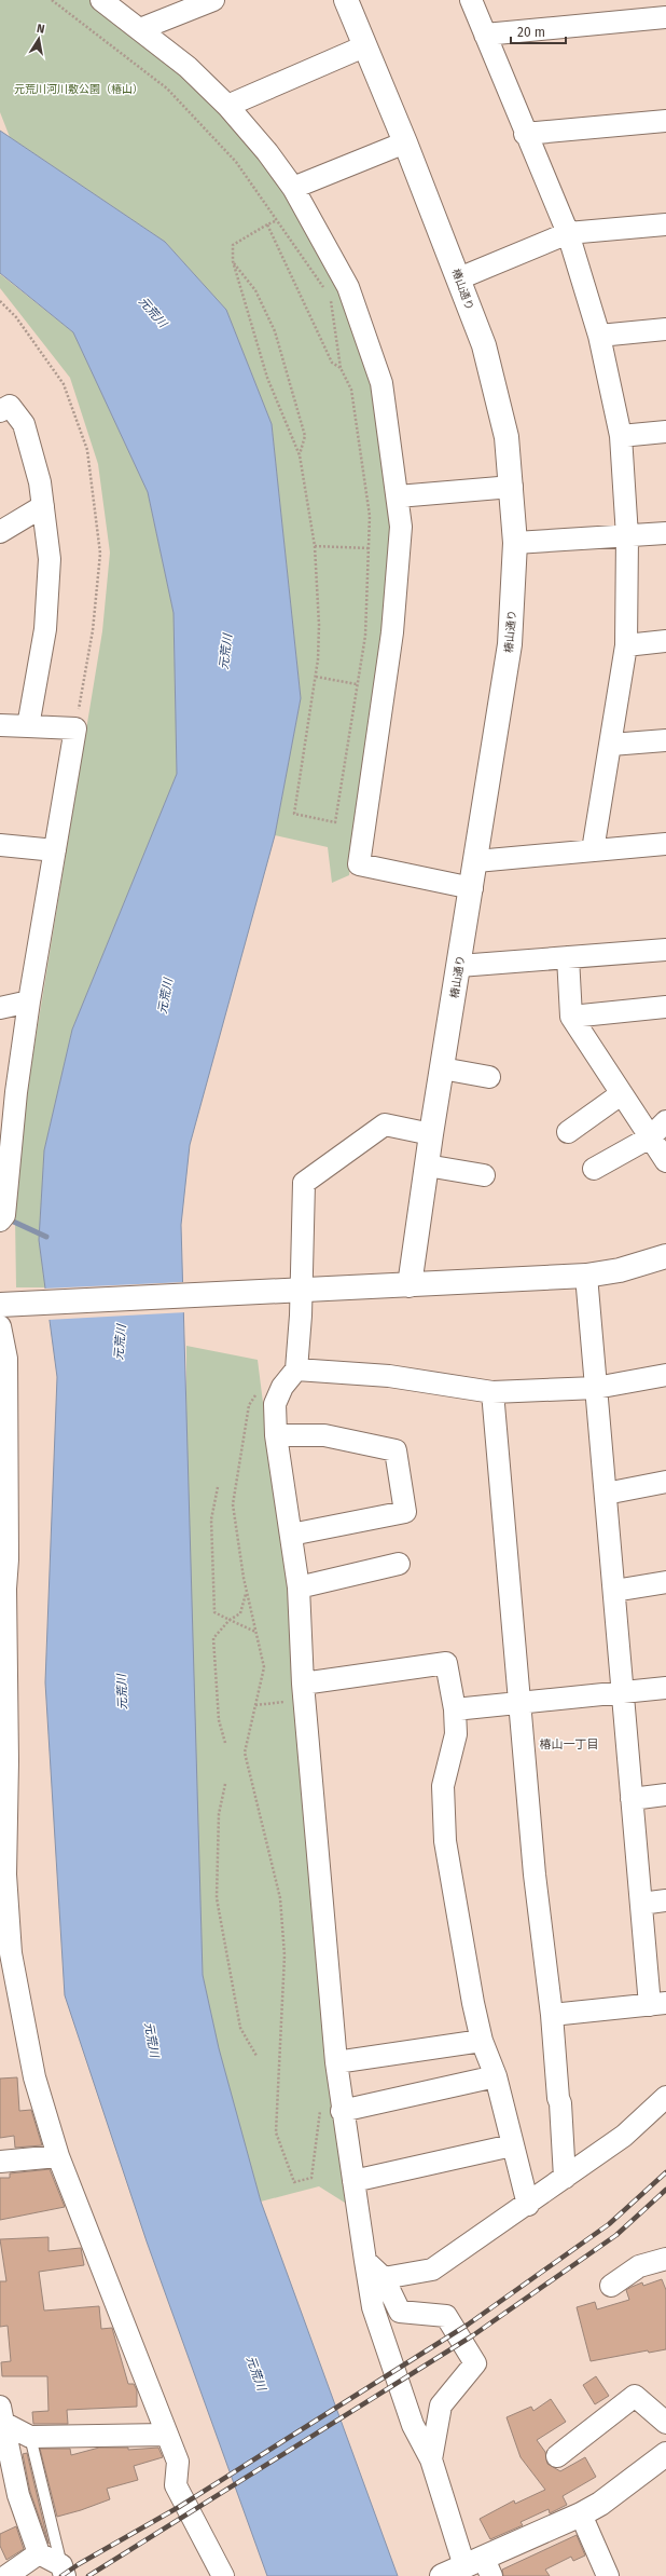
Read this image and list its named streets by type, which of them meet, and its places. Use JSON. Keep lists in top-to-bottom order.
{
  "streets": {
    "street": ["椿山通り"]
  },
  "districts": ["椿山一丁目"],
  "water": ["元荒川"],
  "parks": ["元荒川河川敷公園（椿山）"],
  "scale_bar": "20 m",
  "north": "top"
}
